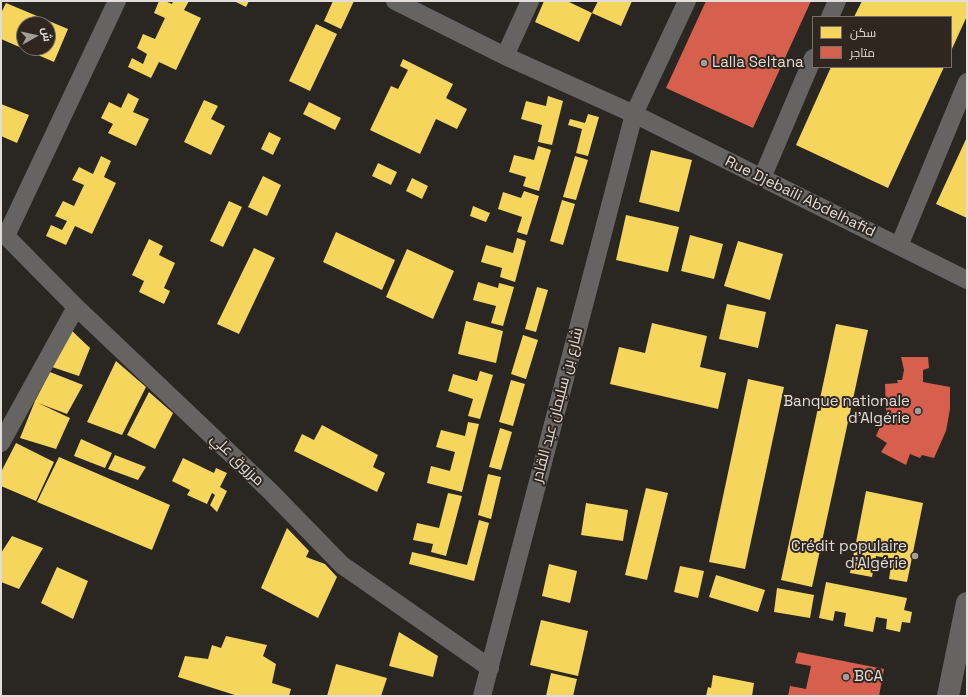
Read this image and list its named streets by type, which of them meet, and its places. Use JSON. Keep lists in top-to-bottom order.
{
  "streets": {
    "street": ["Rue Djebaili Abdelhafid", "شارع بن سليمان عبد القادر", "مرزوق علي"]
  },
  "crossings": [
    ["Rue Djebaili Abdelhafid", "شارع بن سليمان عبد القادر"],
    ["شارع بن سليمان عبد القادر", "مرزوق علي"]
  ],
  "places": [
    "Lalla Seltana",
    "Banque nationale d'Algérie",
    "Crédit populaire d'Algérie",
    "BCA"
  ],
  "legend": ["سكن", "متاجر"],
  "north": "right"
}
